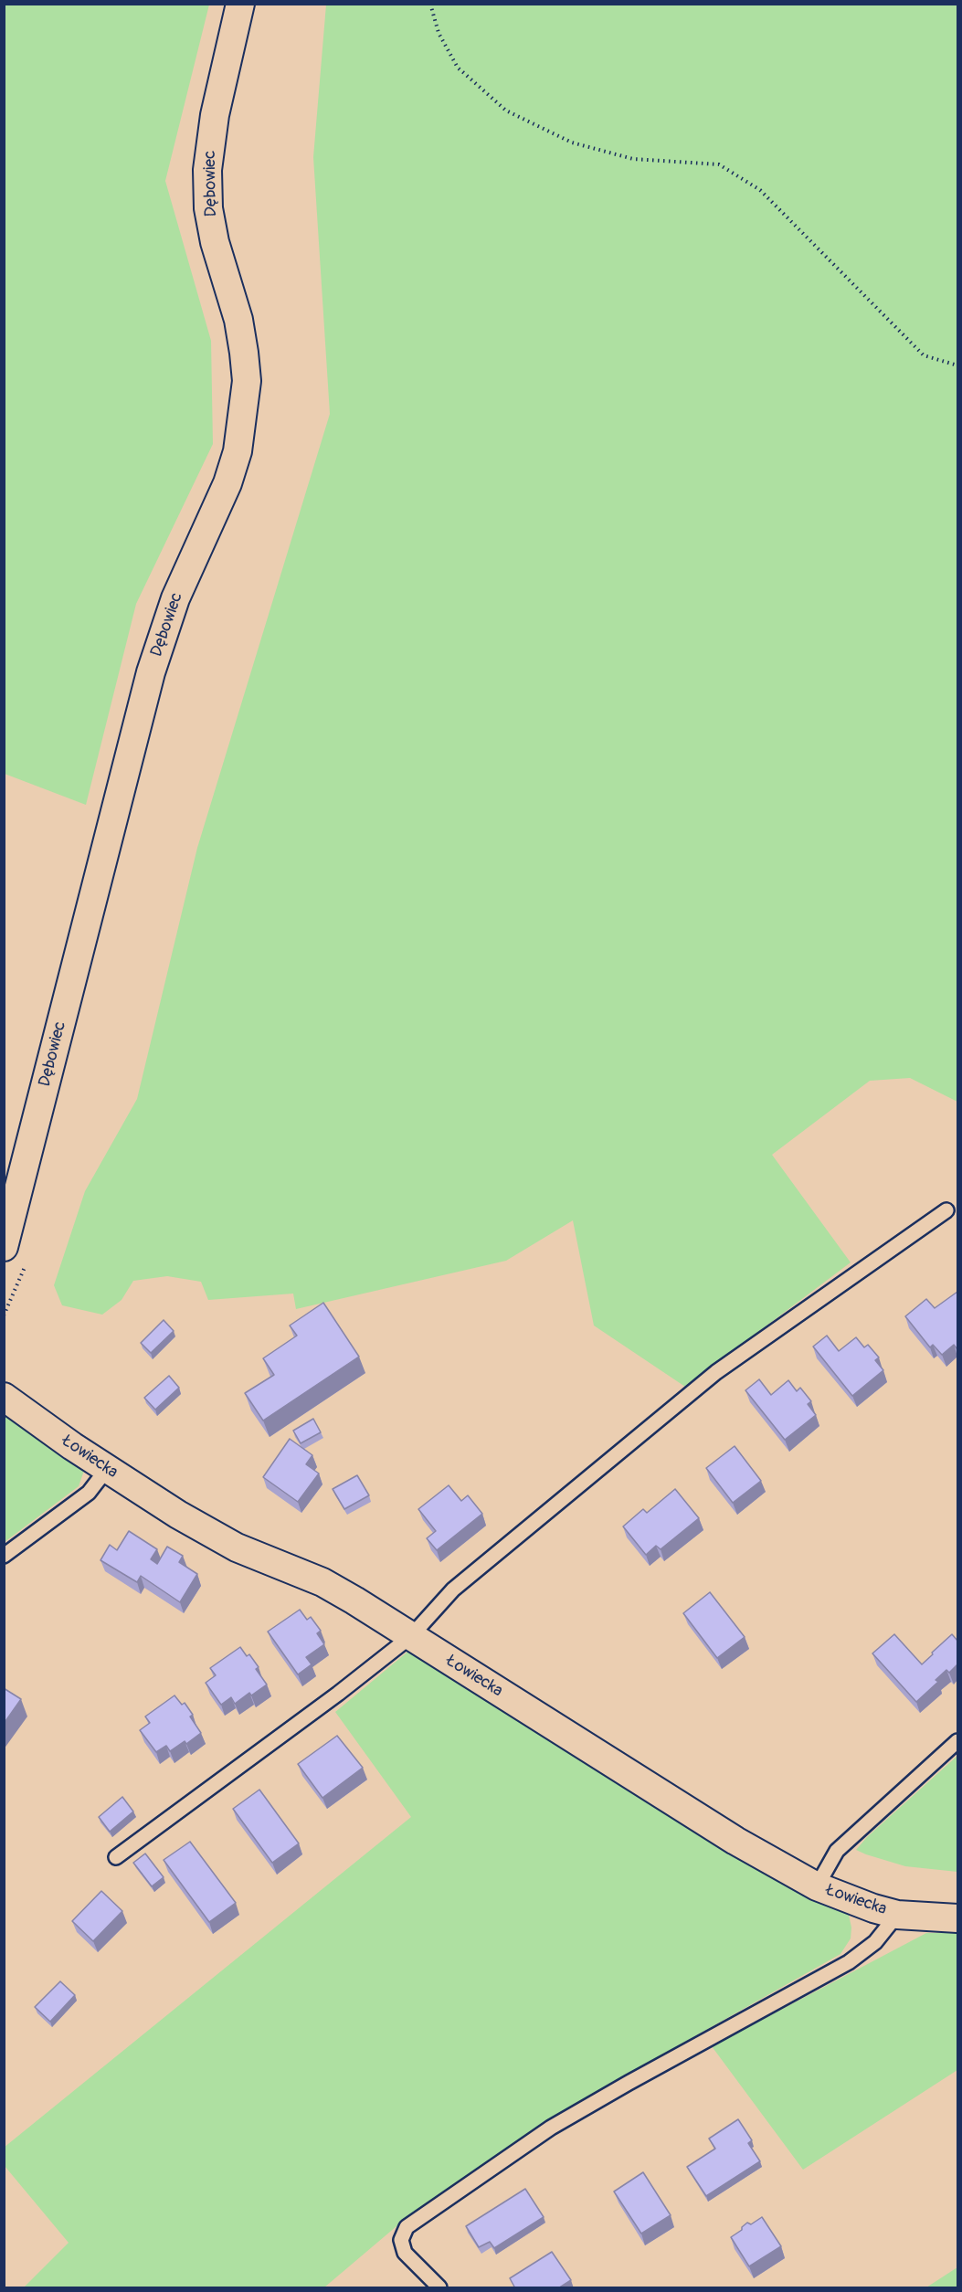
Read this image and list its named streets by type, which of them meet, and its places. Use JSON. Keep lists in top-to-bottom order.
{
  "streets": {
    "street": ["Dębowiec", "Łowiecka"]
  }
}
